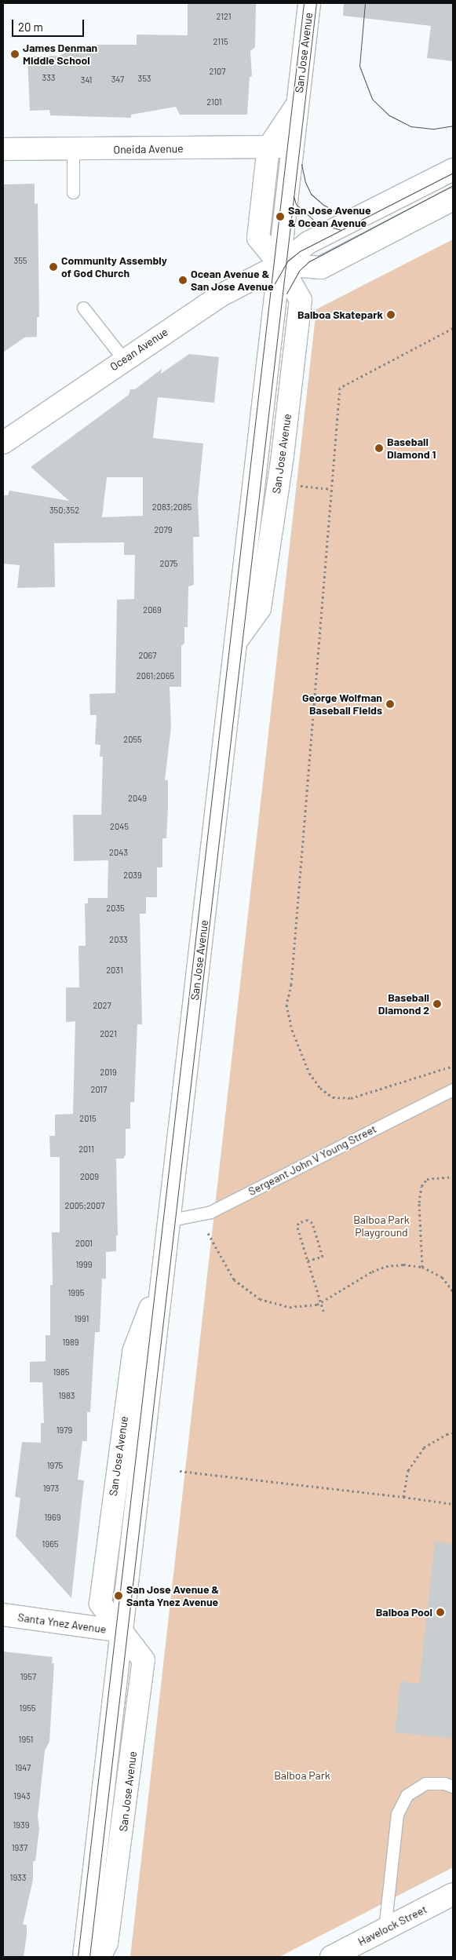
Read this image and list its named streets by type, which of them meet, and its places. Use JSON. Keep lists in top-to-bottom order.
{
  "streets": {
    "main road": [
      "San Jose Avenue",
      "Oneida Avenue",
      "Ocean Avenue",
      "Santa Ynez Avenue",
      "Havelock Street"
    ],
    "lane": ["Sergeant John V Young Street"]
  },
  "crossings": [
    ["San Jose Avenue", "Oneida Avenue"],
    ["San Jose Avenue", "Ocean Avenue"],
    ["San Jose Avenue", "Sergeant John V Young Street"],
    ["San Jose Avenue", "Santa Ynez Avenue"]
  ],
  "parks": ["Balboa Park Playground", "Balboa Park"],
  "places": [
    "James Denman Middle School",
    "San Jose Avenue & Ocean Avenue",
    "Community Assembly of God Church",
    "Ocean Avenue & San Jose Avenue",
    "Balboa Skatepark",
    "Baseball Diamond 1",
    "George Wolfman Baseball Fields",
    "Baseball Diamond 2",
    "San Jose Avenue & Santa Ynez Avenue",
    "Balboa Pool"
  ],
  "house_numbers": [
    "2121",
    "2115",
    "2107",
    "333",
    "353",
    "347",
    "341",
    "2101",
    "355",
    "2083;2085",
    "350;352",
    "2079",
    "2075",
    "2069",
    "2067",
    "2061;2065",
    "2055",
    "2049",
    "2045",
    "2043",
    "2039",
    "2035",
    "2033",
    "2031",
    "2027",
    "2021",
    "2019",
    "2017",
    "2015",
    "2011",
    "2009",
    "2005;2007",
    "2001",
    "1999",
    "1995",
    "1991",
    "1989",
    "1985",
    "1983",
    "1979",
    "1975",
    "1973",
    "1969",
    "1965",
    "1957",
    "1955",
    "1951",
    "1947",
    "1943",
    "1939",
    "1937",
    "1933"
  ],
  "scale_bar": "20 m"
}
